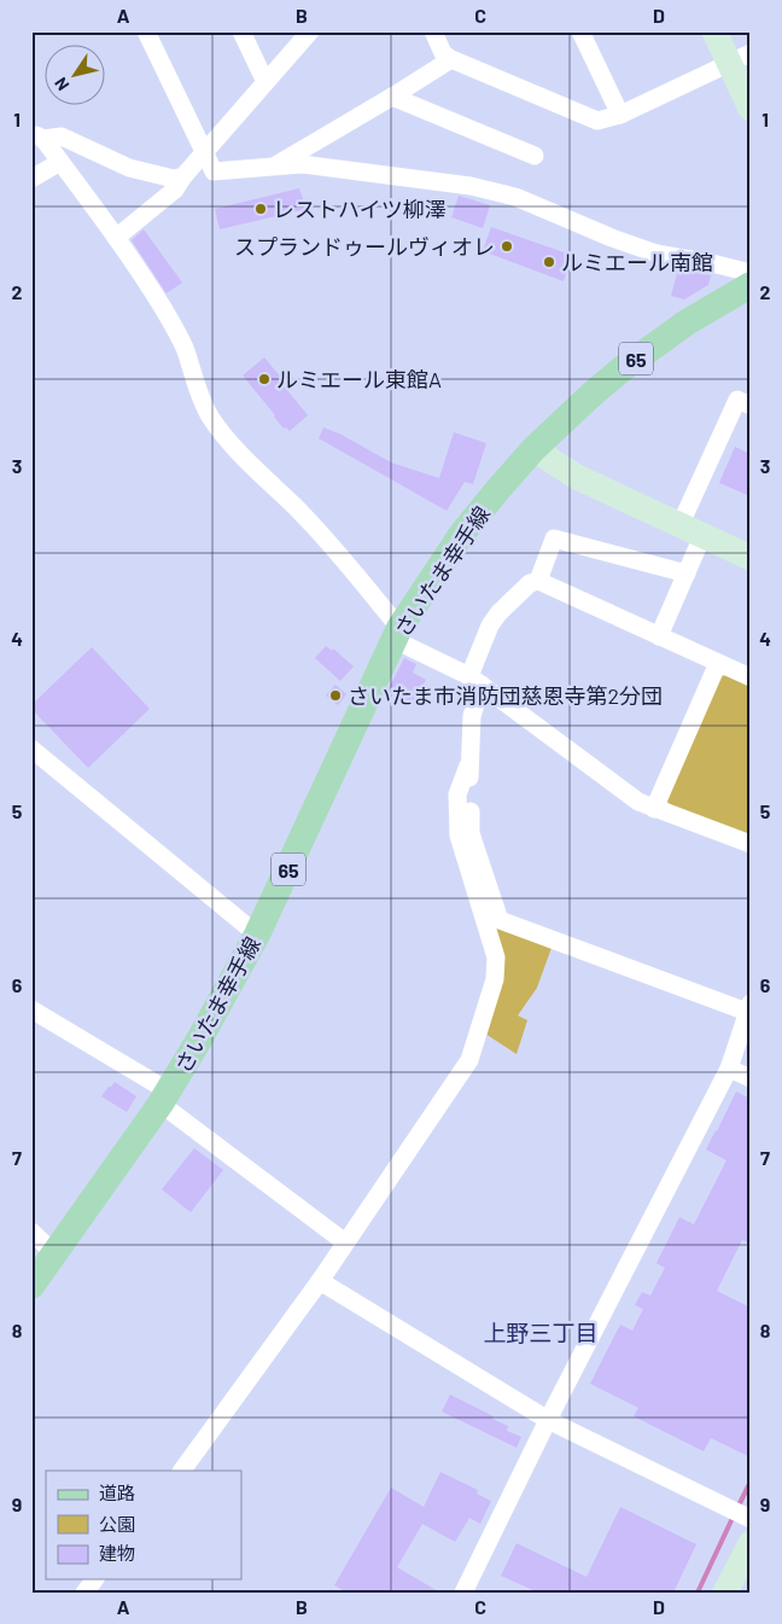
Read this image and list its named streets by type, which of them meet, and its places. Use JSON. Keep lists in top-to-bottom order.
{
  "streets": {
    "main road": ["65", "さいたま幸手線"]
  },
  "districts": ["上野三丁目"],
  "places": [
    "レストハイツ柳澤",
    "スプランドゥールヴィオレ",
    "ルミエール南館",
    "ルミエール東館A",
    "さいたま市消防団慈恩寺第2分団"
  ],
  "legend": ["道路", "公園", "建物"],
  "north": "bottom left",
  "grid": {
    "columns": [
      "A",
      "B",
      "C",
      "D"
    ],
    "rows": [
      "1",
      "2",
      "3",
      "4",
      "5",
      "6",
      "7",
      "8",
      "9"
    ]
  }
}
